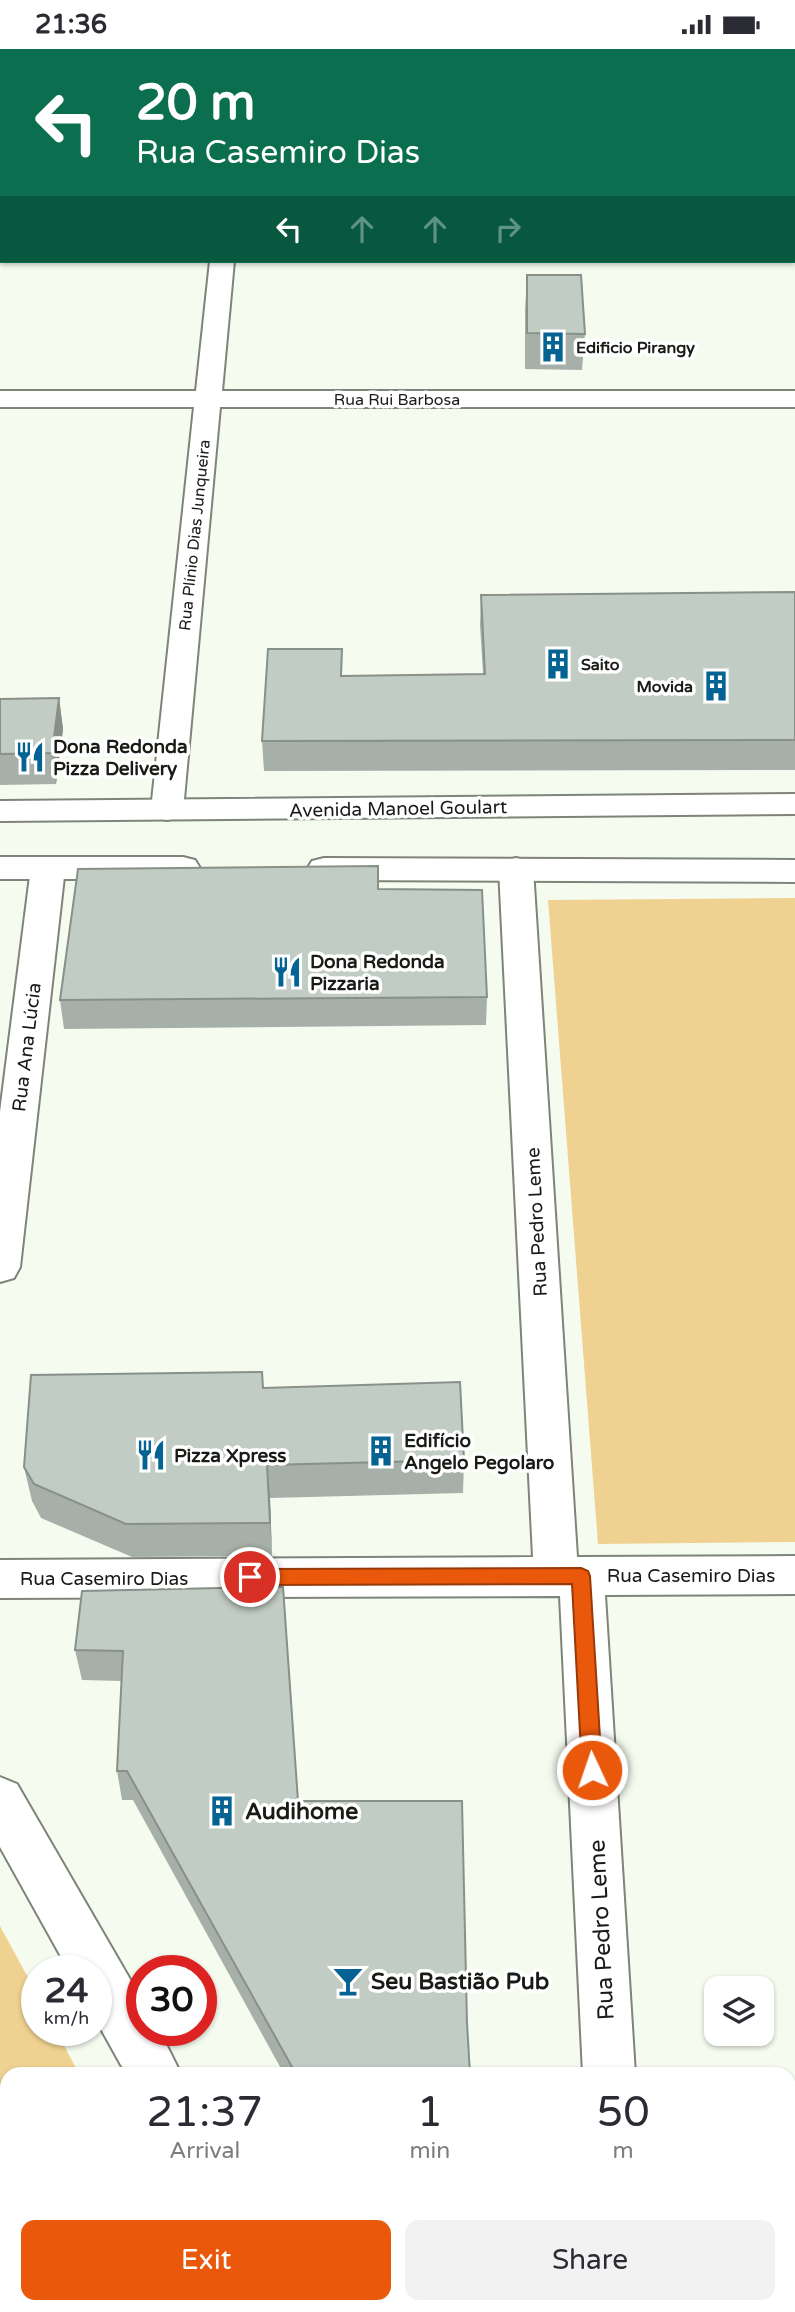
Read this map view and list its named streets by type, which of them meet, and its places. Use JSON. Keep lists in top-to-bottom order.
{
  "streets": {
    "street": [
      "Rua Rui Barbosa",
      "Rua Plínio Dias Junqueira",
      "Avenida Manoel Goulart",
      "Rua Ana Lúcia",
      "Rua Pedro Leme",
      "Rua Casemiro Dias"
    ]
  },
  "crossings": [
    ["Rua Rui Barbosa", "Rua Plínio Dias Junqueira"],
    ["Rua Plínio Dias Junqueira", "Avenida Manoel Goulart"],
    ["Rua Pedro Leme", "Rua Casemiro Dias"]
  ],
  "places": {
    "building": [
      "Edificio Pirangy",
      "Saito",
      "Movida",
      "Edifício Angelo Pegolaro",
      "Audihome"
    ],
    "restaurant": ["Dona Redonda Pizza Delivery", "Dona Redonda Pizzaria", "Pizza Xpress"],
    "bar": ["Seu Bastião Pub"]
  },
  "page": {
    "status": "21:36",
    "turn": ["20 m", "Rua Casemiro Dias"],
    "speed": "24 km/h",
    "limit": "30",
    "eta": [
      "21:37",
      "Arrival",
      "1",
      "min",
      "50",
      "m"
    ],
    "buttons": ["Exit", "Share"]
  }
}
